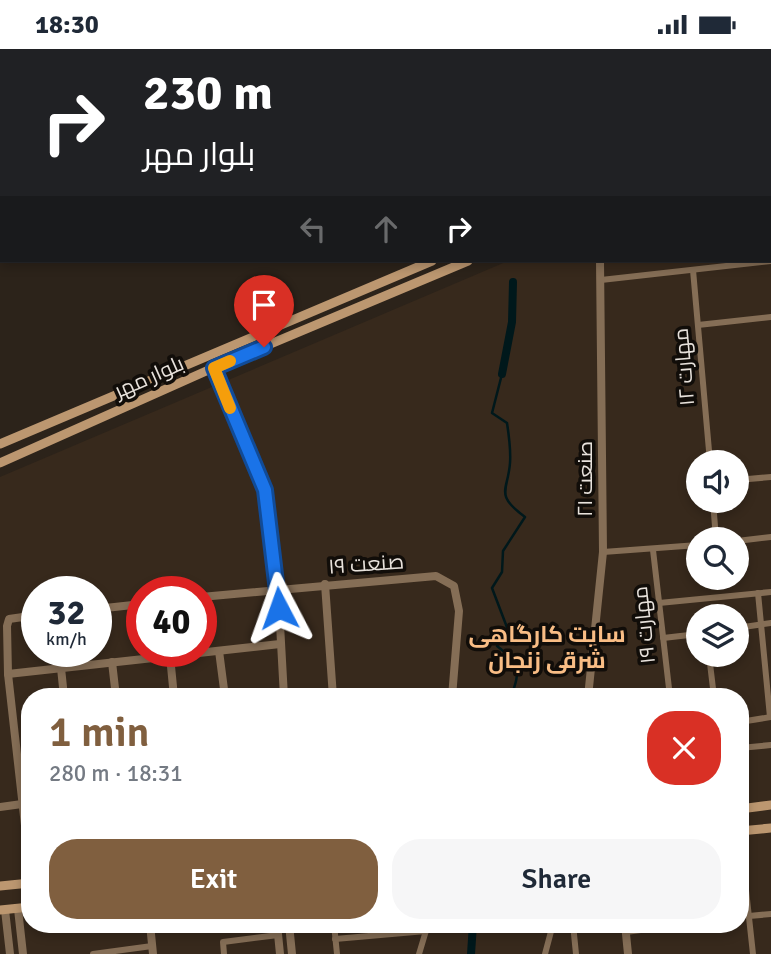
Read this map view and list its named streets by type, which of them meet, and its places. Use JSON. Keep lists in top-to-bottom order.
{
  "streets": {
    "main road": ["بلوار مهر"],
    "street": [
      "مهارت ۱۲",
      "صنعت ۲۱",
      "صنعت ۱۹",
      "مهارت ۱۹"
    ]
  },
  "districts": ["سایت کارگاهی شرقی زنجان"],
  "page": {
    "status": "18:30",
    "turn": ["230 m", "بلوار مهر"],
    "speed": "32 km/h",
    "limit": "40",
    "heading": ["1 min", "280 m · 18:31"],
    "buttons": ["Exit", "Share"]
  }
}
